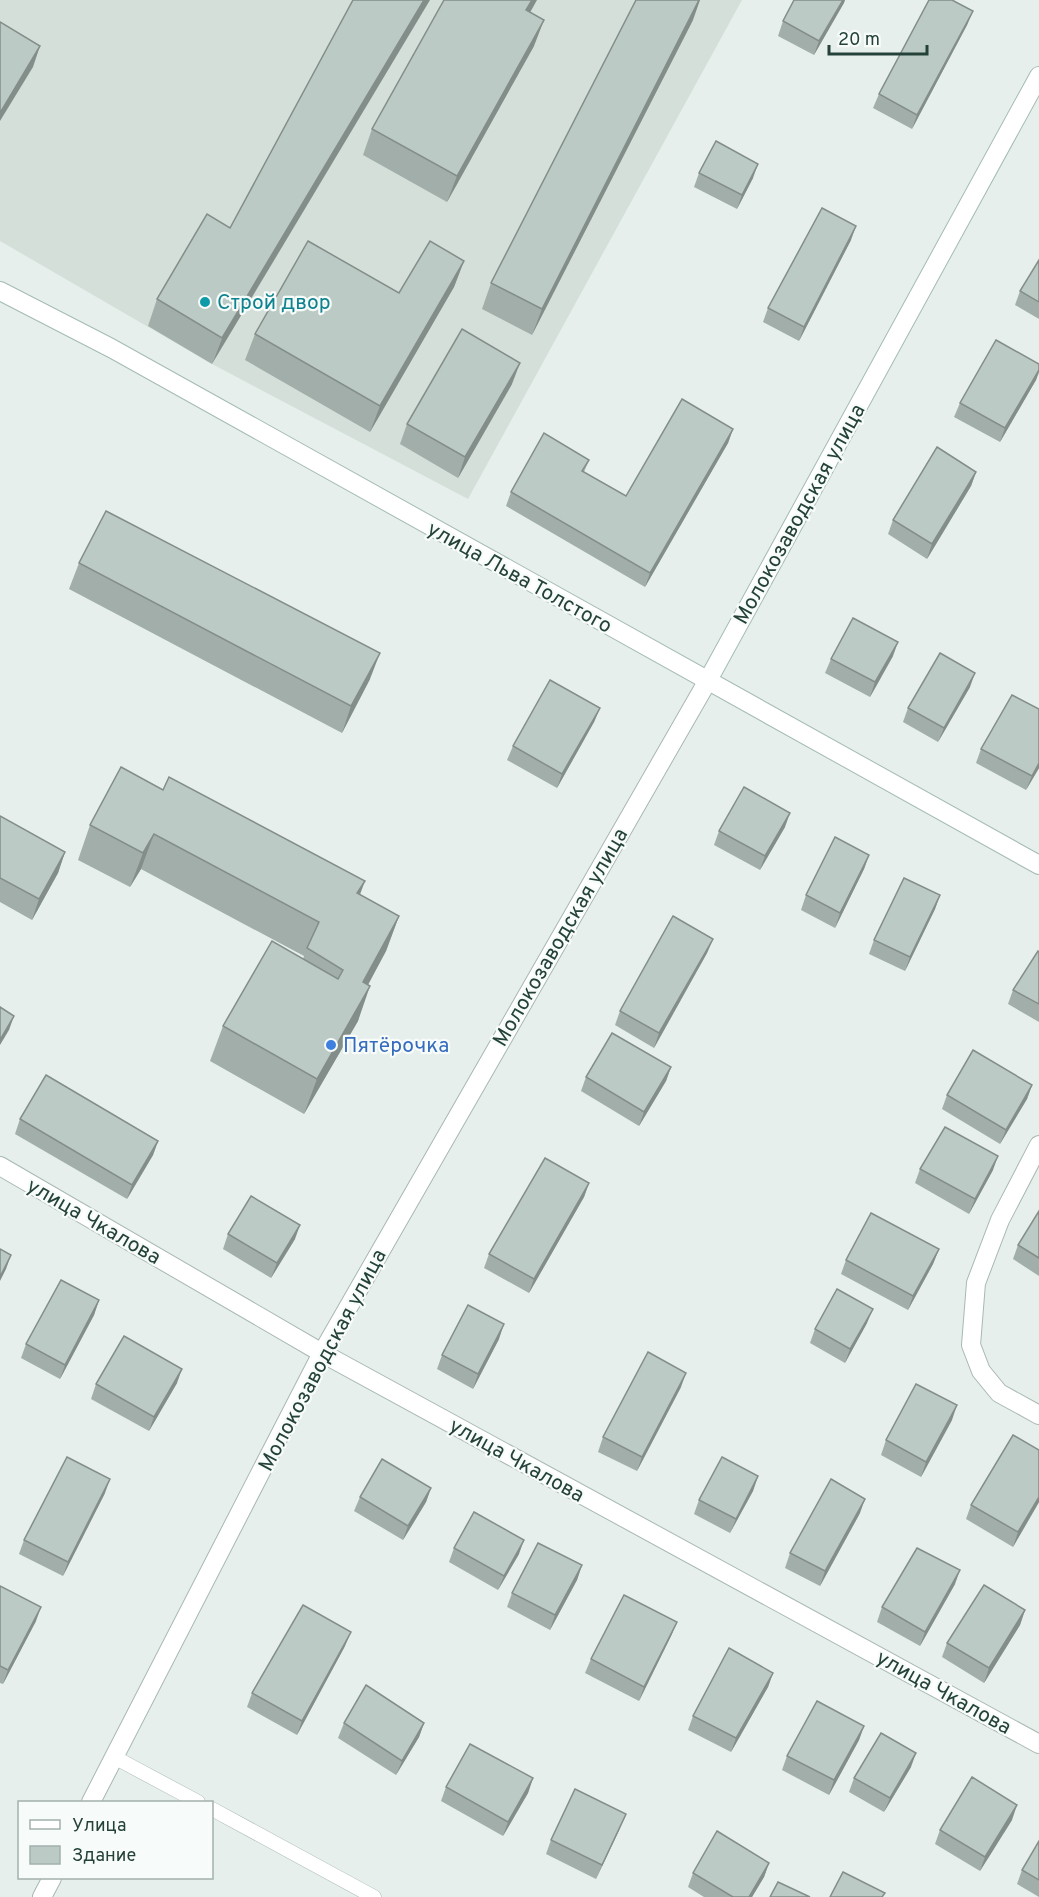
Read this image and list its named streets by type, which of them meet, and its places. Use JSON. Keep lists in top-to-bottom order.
{
  "streets": {
    "street": ["Молокозаводская улица", "улица Льва Толстого", "улица Чкалова"]
  },
  "crossings": [
    ["Молокозаводская улица", "улица Льва Толстого"],
    ["Молокозаводская улица", "улица Чкалова"]
  ],
  "places": ["Строй двор", "Пятёрочка"],
  "legend": ["Улица", "Здание"],
  "scale_bar": "20 m"
}
